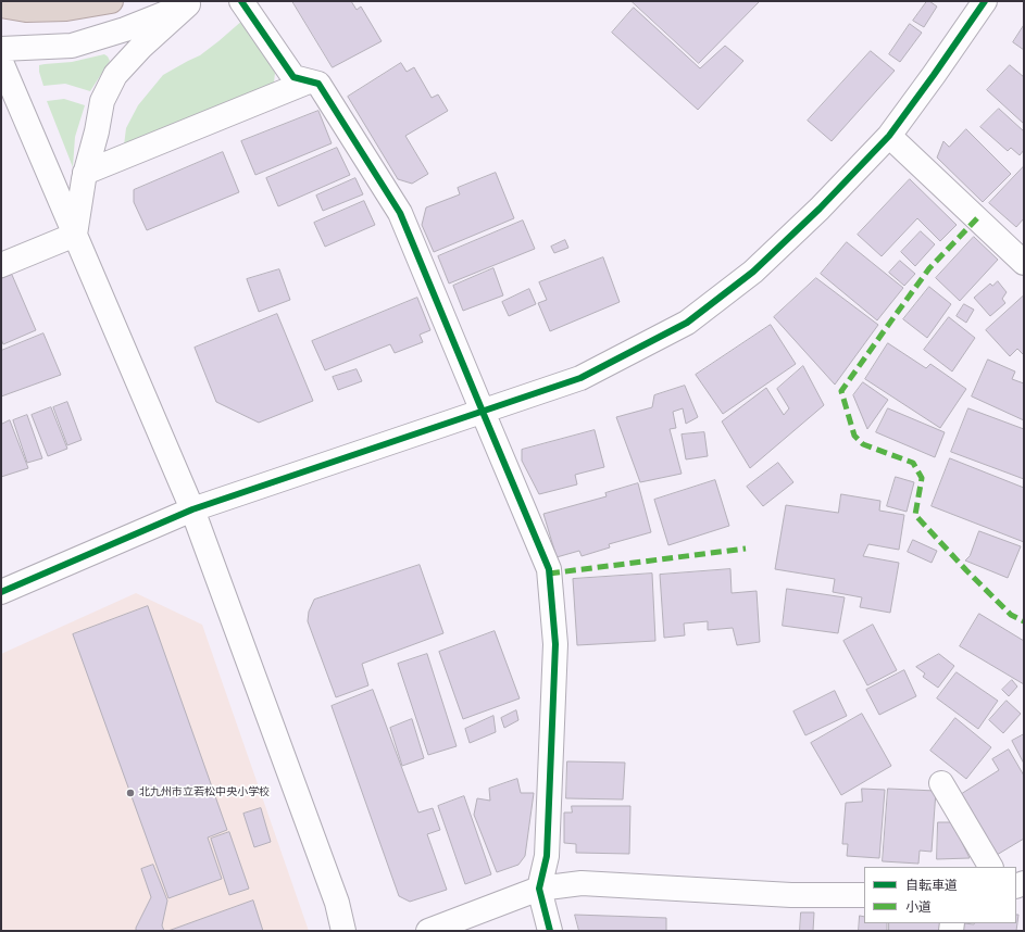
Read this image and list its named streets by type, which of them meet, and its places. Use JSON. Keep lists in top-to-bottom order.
{
  "places": ["北九州市立若松中央小学校"],
  "legend": ["自転車道", "小道"]
}
